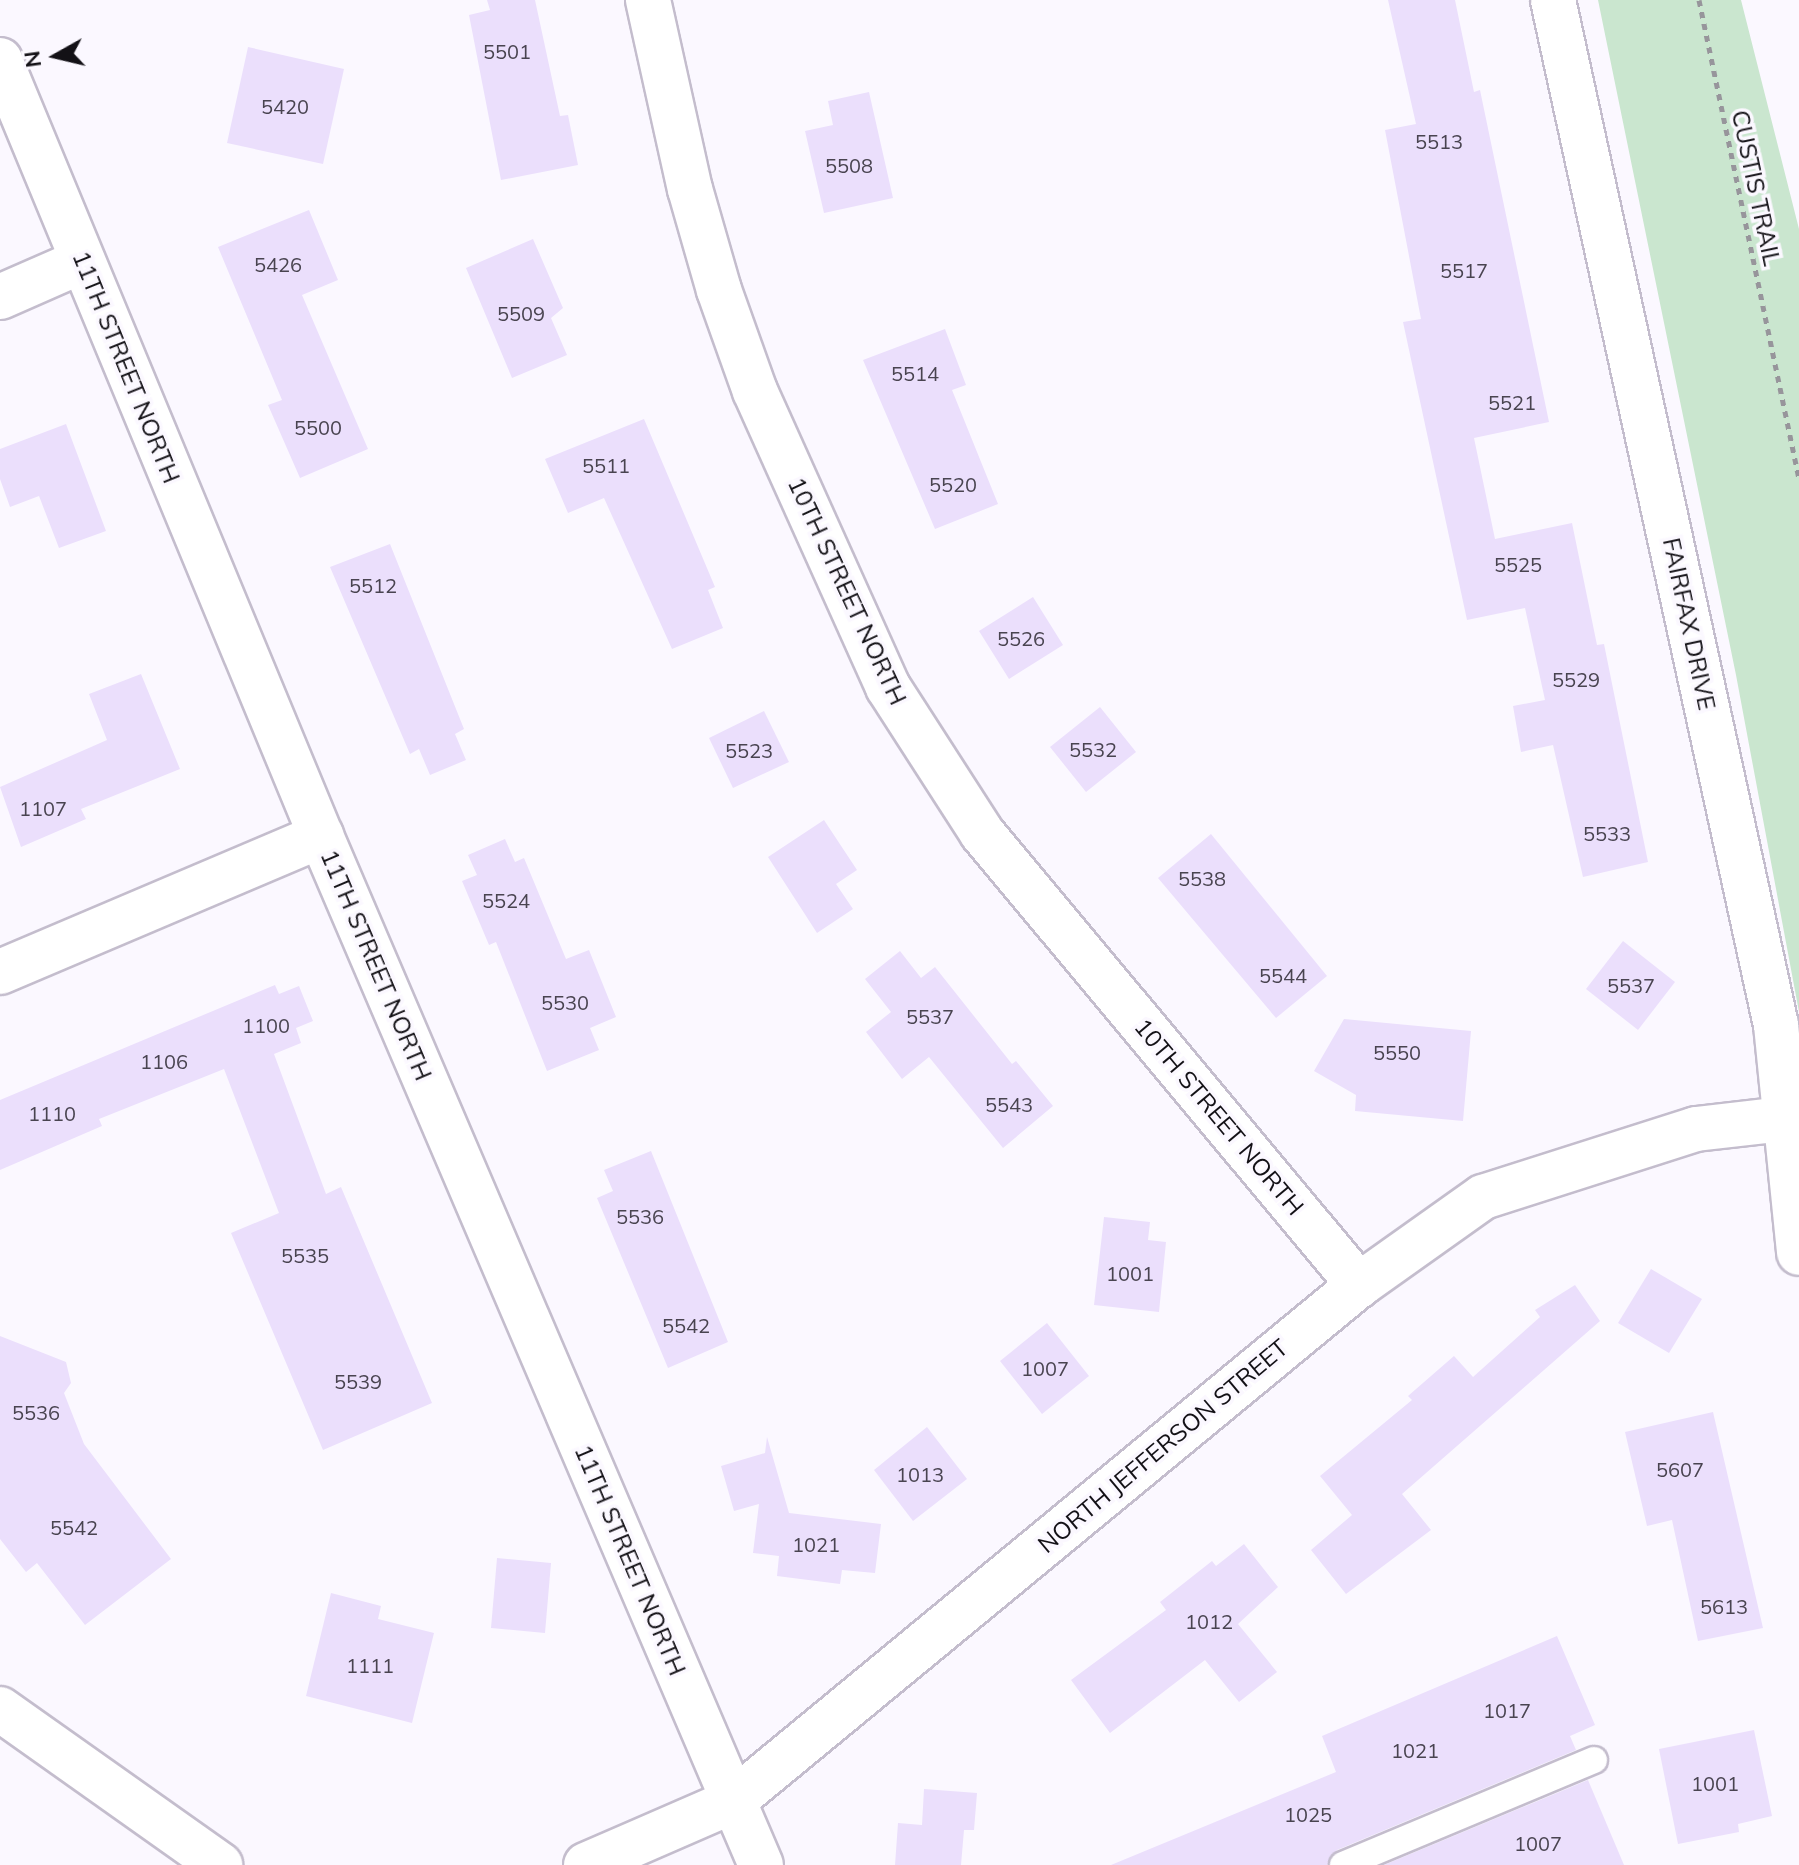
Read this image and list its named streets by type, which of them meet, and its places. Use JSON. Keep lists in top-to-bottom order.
{
  "streets": {
    "street": [
      "11TH STREET NORTH",
      "10TH STREET NORTH",
      "FAIRFAX DRIVE",
      "NORTH JEFFERSON STREET"
    ],
    "path": ["CUSTIS TRAIL"]
  },
  "crossings": [
    ["11TH STREET NORTH", "NORTH JEFFERSON STREET"],
    ["10TH STREET NORTH", "NORTH JEFFERSON STREET"],
    ["FAIRFAX DRIVE", "NORTH JEFFERSON STREET"]
  ],
  "house_numbers": [
    "5501",
    "5420",
    "5513",
    "5508",
    "5426",
    "5517",
    "5509",
    "5514",
    "5521",
    "5500",
    "5511",
    "5520",
    "5525",
    "5512",
    "5526",
    "5529",
    "5532",
    "5523",
    "1107",
    "5533",
    "5538",
    "5524",
    "5544",
    "5537",
    "5530",
    "5537",
    "1100",
    "5550",
    "1106",
    "5543",
    "1110",
    "5536",
    "5535",
    "1001",
    "5542",
    "1007",
    "5539",
    "5536",
    "5607",
    "1013",
    "5542",
    "1021",
    "5613",
    "1012",
    "1111",
    "1017",
    "1021",
    "1001",
    "1025",
    "1007"
  ],
  "north": "left"
}
